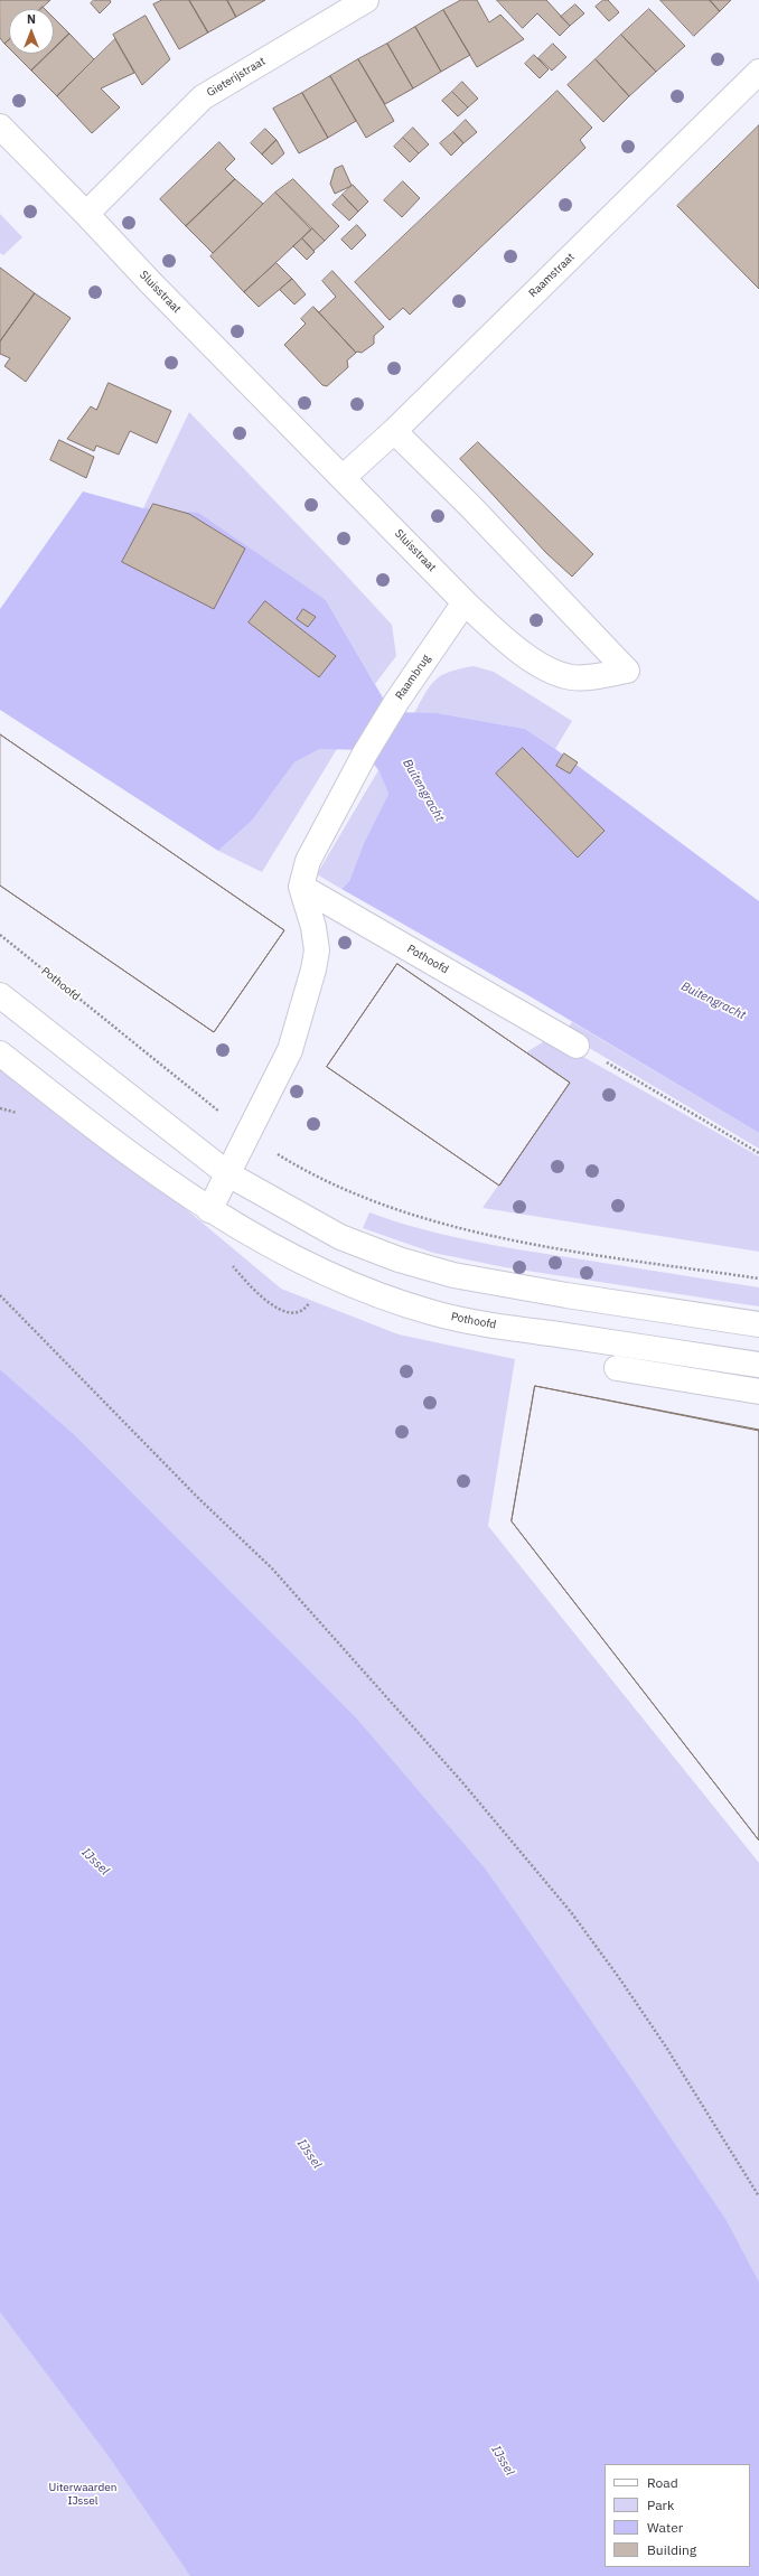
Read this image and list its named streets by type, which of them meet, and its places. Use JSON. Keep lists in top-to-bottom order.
{
  "streets": {
    "street": [
      "Gieterijstraat",
      "Raamstraat",
      "Sluisstraat",
      "Raambrug",
      "Pothoofd"
    ]
  },
  "crossings": [
    ["Gieterijstraat", "Sluisstraat"],
    ["Raamstraat", "Sluisstraat"],
    ["Sluisstraat", "Raambrug"],
    ["Raambrug", "Pothoofd"]
  ],
  "water": ["Buitengracht", "IJssel"],
  "parks": ["Uiterwaarden IJssel"],
  "legend": [
    "Road",
    "Park",
    "Water",
    "Building"
  ],
  "north": "top"
}
